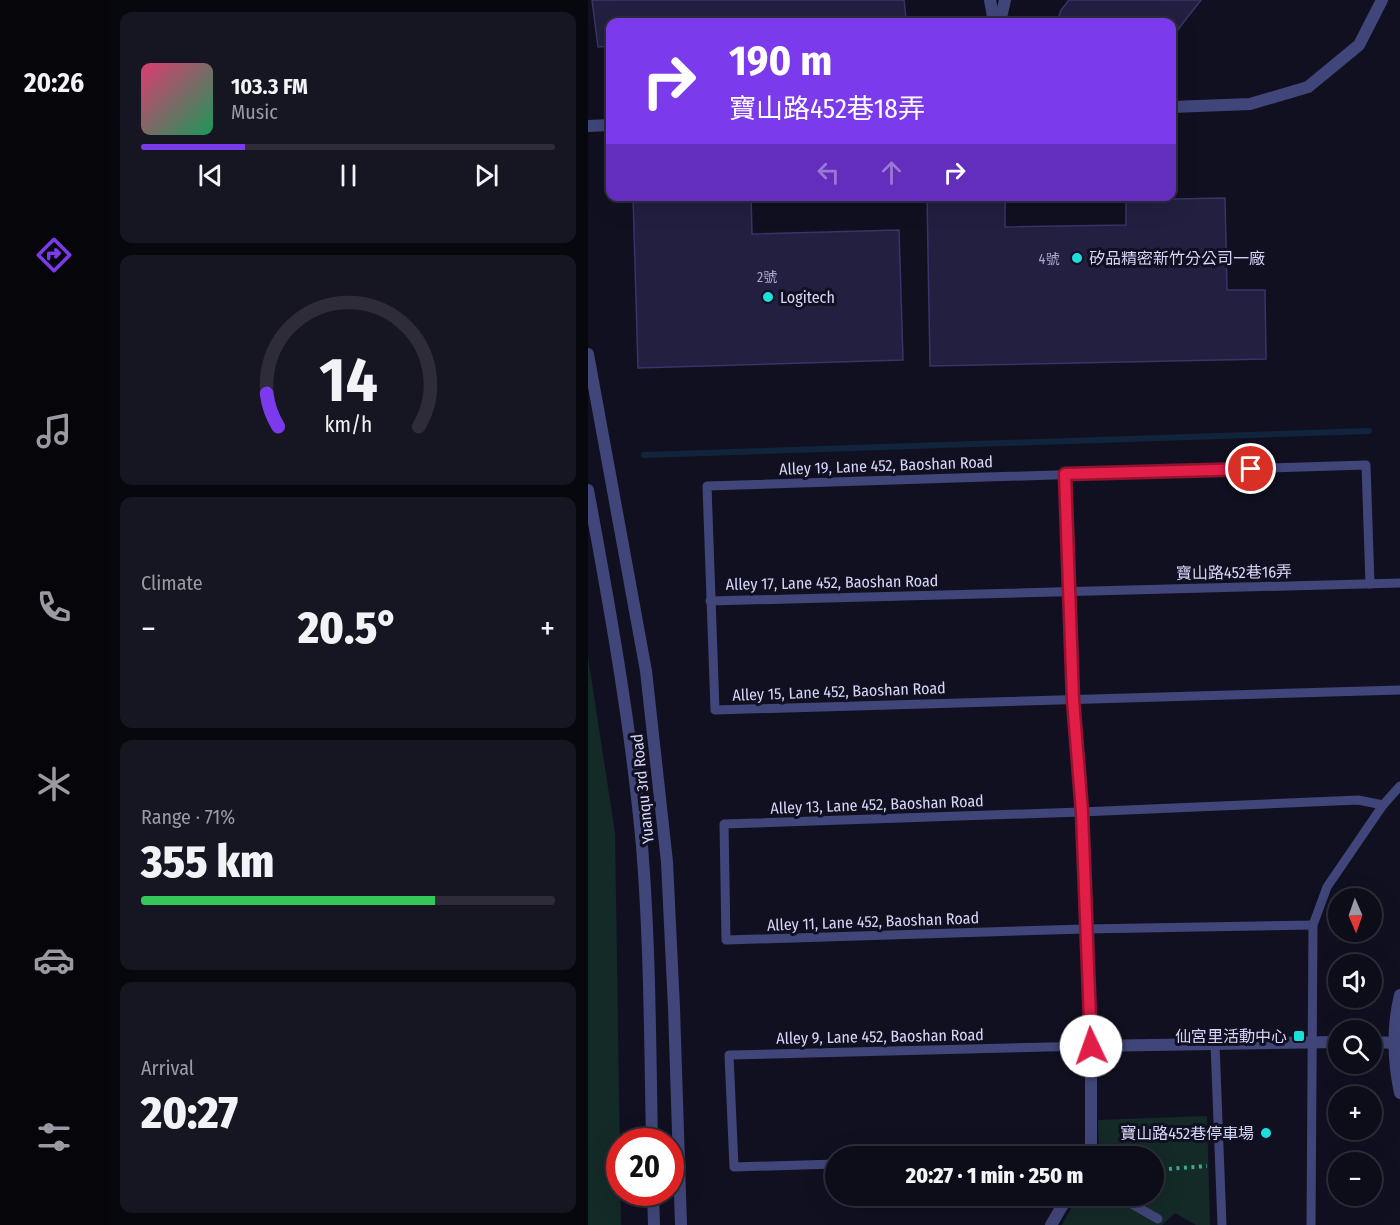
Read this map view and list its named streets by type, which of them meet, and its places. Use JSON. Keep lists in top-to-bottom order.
{
  "streets": {
    "street": ["Yuanqu 3rd Road"],
    "lane": [
      "Alley 19, Lane 452, Baoshan Road",
      "寶山路452巷16弄",
      "Alley 17, Lane 452, Baoshan Road",
      "Alley 15, Lane 452, Baoshan Road",
      "Alley 13, Lane 452, Baoshan Road",
      "Alley 11, Lane 452, Baoshan Road",
      "Alley 9, Lane 452, Baoshan Road"
    ]
  },
  "crossings": [
    ["Alley 19, Lane 452, Baoshan Road", "寶山路452巷16弄"],
    ["Alley 19, Lane 452, Baoshan Road", "Alley 17, Lane 452, Baoshan Road"],
    ["寶山路452巷16弄", "Alley 17, Lane 452, Baoshan Road"],
    ["Alley 17, Lane 452, Baoshan Road", "Alley 15, Lane 452, Baoshan Road"],
    ["Alley 13, Lane 452, Baoshan Road", "Alley 11, Lane 452, Baoshan Road"]
  ],
  "places": {
    "other": ["矽品精密新竹分公司一廠", "Logitech", "寶山路452巷停車場"],
    "transit": ["仙宮里活動中心"]
  },
  "house_numbers": ["4號", "2號"],
  "north": "bottom",
  "page": {
    "tabs": "20:26",
    "turn": ["190 m", "寶山路452巷18弄"],
    "song": ["103.3 FM", "Music"],
    "tile": [
      "Climate",
      ["Range · 71%", "355 km"],
      ["Arrival", "20:27"]
    ],
    "heat": ["−", "20.5°", "+"],
    "map_buttons": ["+", "−"],
    "limit": "20",
    "trip": "20:27 · 1 min · 250 m",
    "gauge": ["14", "km/h"]
  }
}
